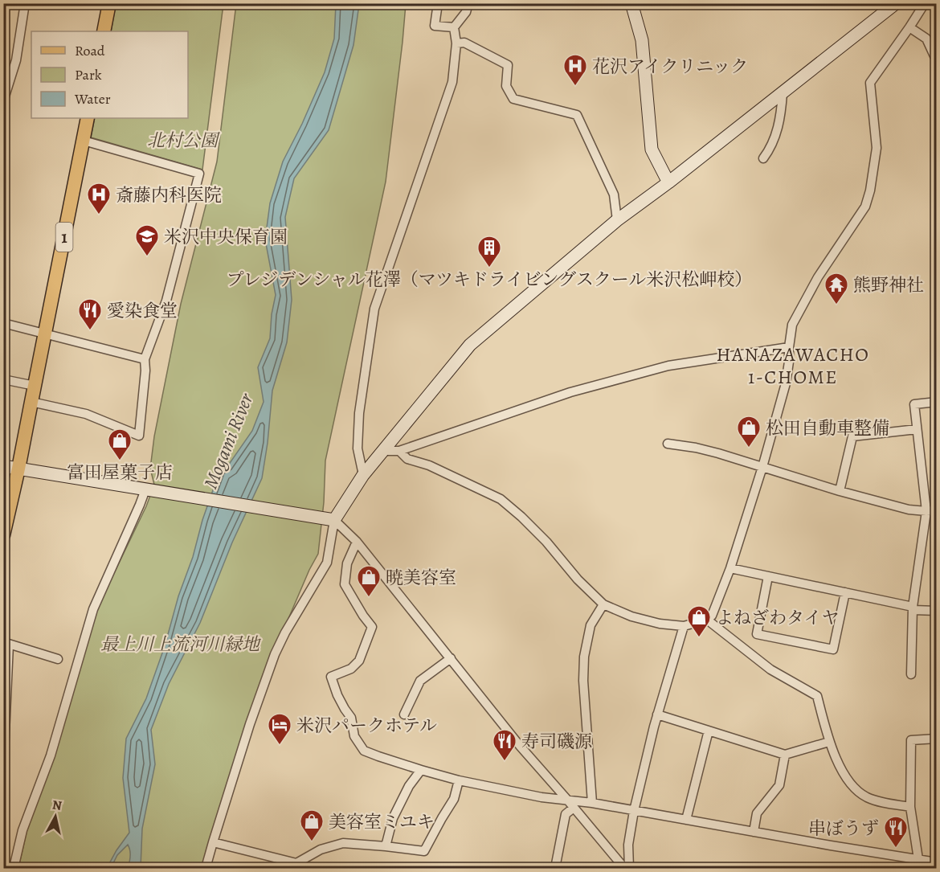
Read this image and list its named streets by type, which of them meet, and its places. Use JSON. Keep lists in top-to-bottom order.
{
  "streets": {
    "main road": ["1"]
  },
  "districts": ["HANAZAWACHO 1-CHOME"],
  "water": ["Mogami River"],
  "parks": ["北村公園", "最上川上流河川緑地"],
  "places": {
    "hospital": ["花沢アイクリニック", "斎藤内科医院"],
    "school or university": ["米沢中央保育園"],
    "building": ["プレジデンシャル花澤（マツキドライビングスクール米沢松岬校）"],
    "temple": ["熊野神社"],
    "restaurant": ["愛染食堂", "寿司磯源", "串ぼうず"],
    "shop": [
      "松田自動車整備",
      "富田屋菓子店",
      "暁美容室",
      "よねざわタイヤ",
      "美容室ミユキ"
    ],
    "hotel": ["米沢パークホテル"]
  },
  "legend": ["Road", "Park", "Water"],
  "north": "top"
}
